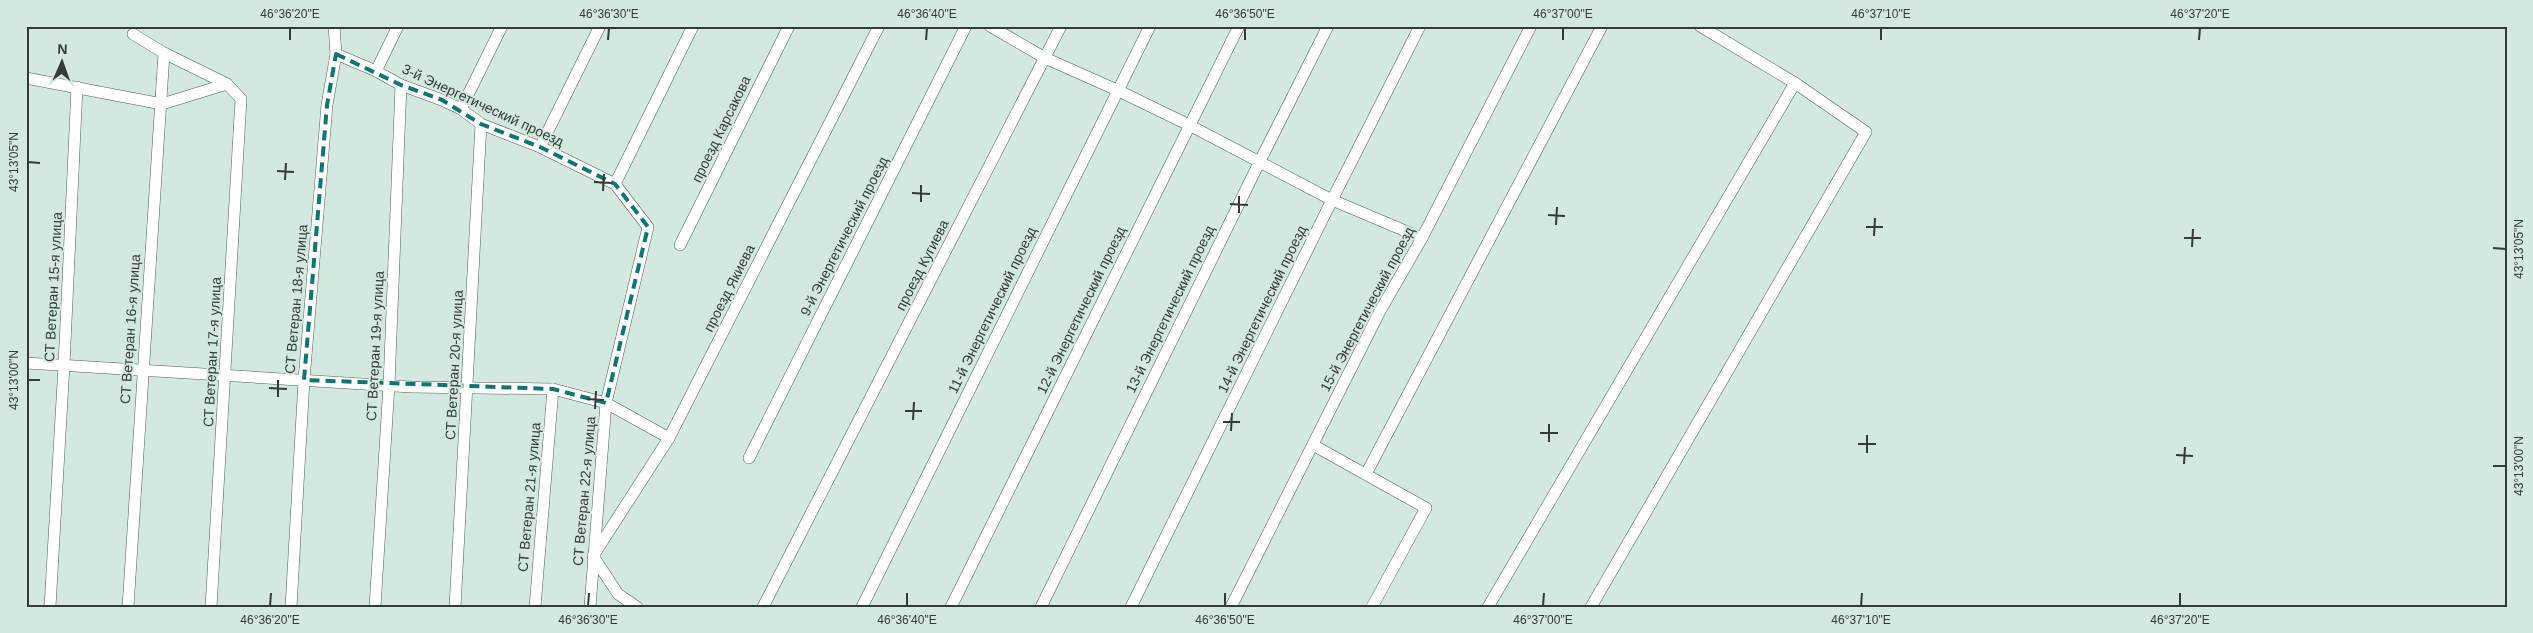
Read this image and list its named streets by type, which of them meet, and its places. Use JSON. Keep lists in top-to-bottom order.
{
  "streets": {
    "street": [
      "3-й Энергетический проезд",
      "проезд Карсакова",
      "9-й Энергетический проезд",
      "проезд Кугиева",
      "СТ Ветеран 15-я улица",
      "проезд Якиева",
      "СТ Ветеран 18-я улица",
      "13-й Энергетический проезд",
      "14-й Энергетический проезд",
      "15-й Энергетический проезд",
      "11-й Энергетический проезд",
      "12-й Энергетический проезд",
      "СТ Ветеран 16-я улица",
      "СТ Ветеран 19-я улица",
      "СТ Ветеран 17-я улица",
      "СТ Ветеран 20-я улица",
      "СТ Ветеран 22-я улица",
      "СТ Ветеран 21-я улица"
    ]
  },
  "crossings": [
    ["3-й Энергетический проезд", "СТ Ветеран 18-я улица"],
    ["3-й Энергетический проезд", "СТ Ветеран 19-я улица"],
    ["3-й Энергетический проезд", "СТ Ветеран 20-я улица"],
    ["3-й Энергетический проезд", "СТ Ветеран 22-я улица"],
    ["проезд Якиева", "СТ Ветеран 22-я улица"]
  ],
  "north": "top",
  "coordinates": [
    "46°36'20\"E",
    "46°36'30\"E",
    "46°36'40\"E",
    "46°36'50\"E",
    "46°37'00\"E",
    "46°37'10\"E",
    "46°37'20\"E",
    "43°13'05\"N",
    "43°13'00\"N"
  ]
}
